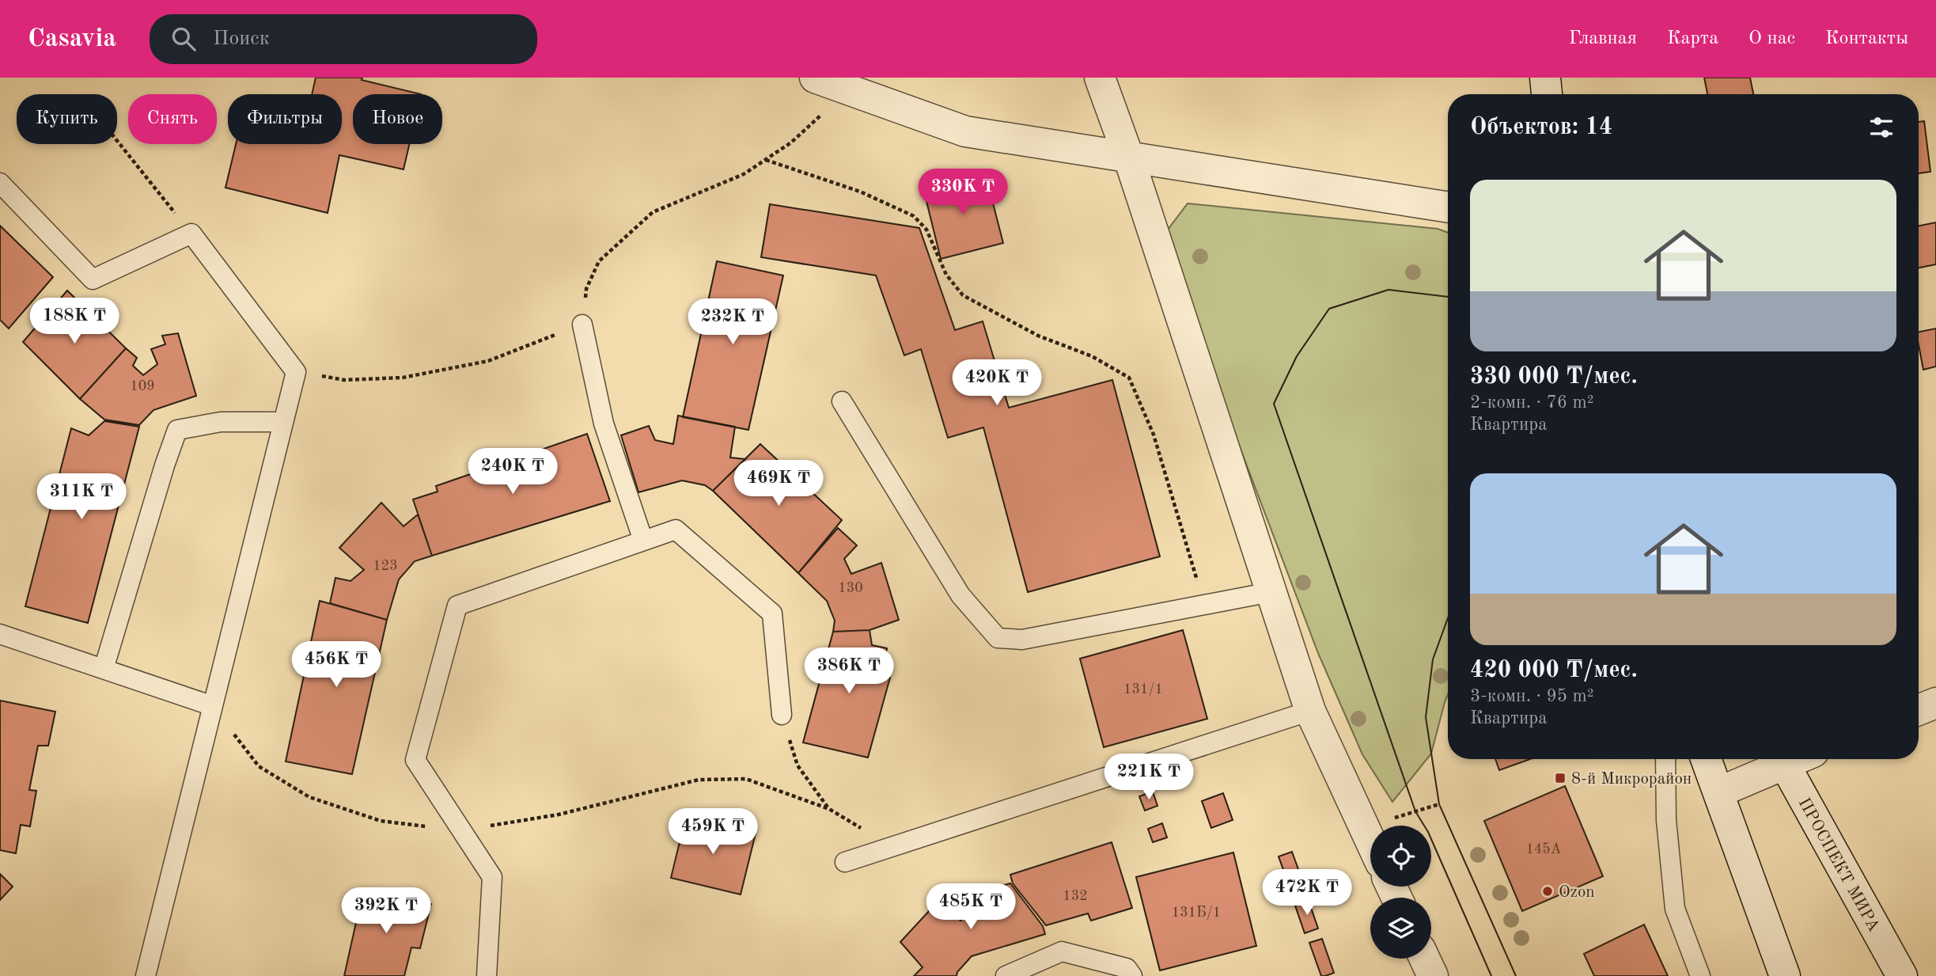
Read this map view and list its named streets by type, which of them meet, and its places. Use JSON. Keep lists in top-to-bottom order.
{
  "streets": {
    "street": ["ПРОСПЕКТ МИРА"]
  },
  "places": {
    "transit": ["8-й Микрорайон"],
    "other": ["Ozon"]
  },
  "house_numbers": [
    "109",
    "123",
    "130",
    "131/1",
    "145А",
    "132",
    "131Б/1"
  ],
  "page": {
    "header": "Casavia",
    "search": "Поиск",
    "nav": [
      "Главная",
      "Карта",
      "О нас",
      "Контакты"
    ],
    "chip": [
      "Купить",
      "Снять",
      "Фильтры",
      "Новое"
    ],
    "heading": "Объектов: 14",
    "list": [
      {
        "name": "330 000 ₸/мес.",
        "note": "2-комн. · 76 m² · Квартира"
      },
      {
        "name": "420 000 ₸/мес.",
        "note": "3-комн. · 95 m² · Квартира"
      }
    ],
    "price": [
      "330K ₸",
      "188K ₸",
      "232K ₸",
      "420K ₸",
      "240K ₸",
      "469K ₸",
      "311K ₸",
      "456K ₸",
      "386K ₸",
      "221K ₸",
      "459K ₸",
      "472K ₸",
      "485K ₸",
      "392K ₸"
    ]
  }
}
